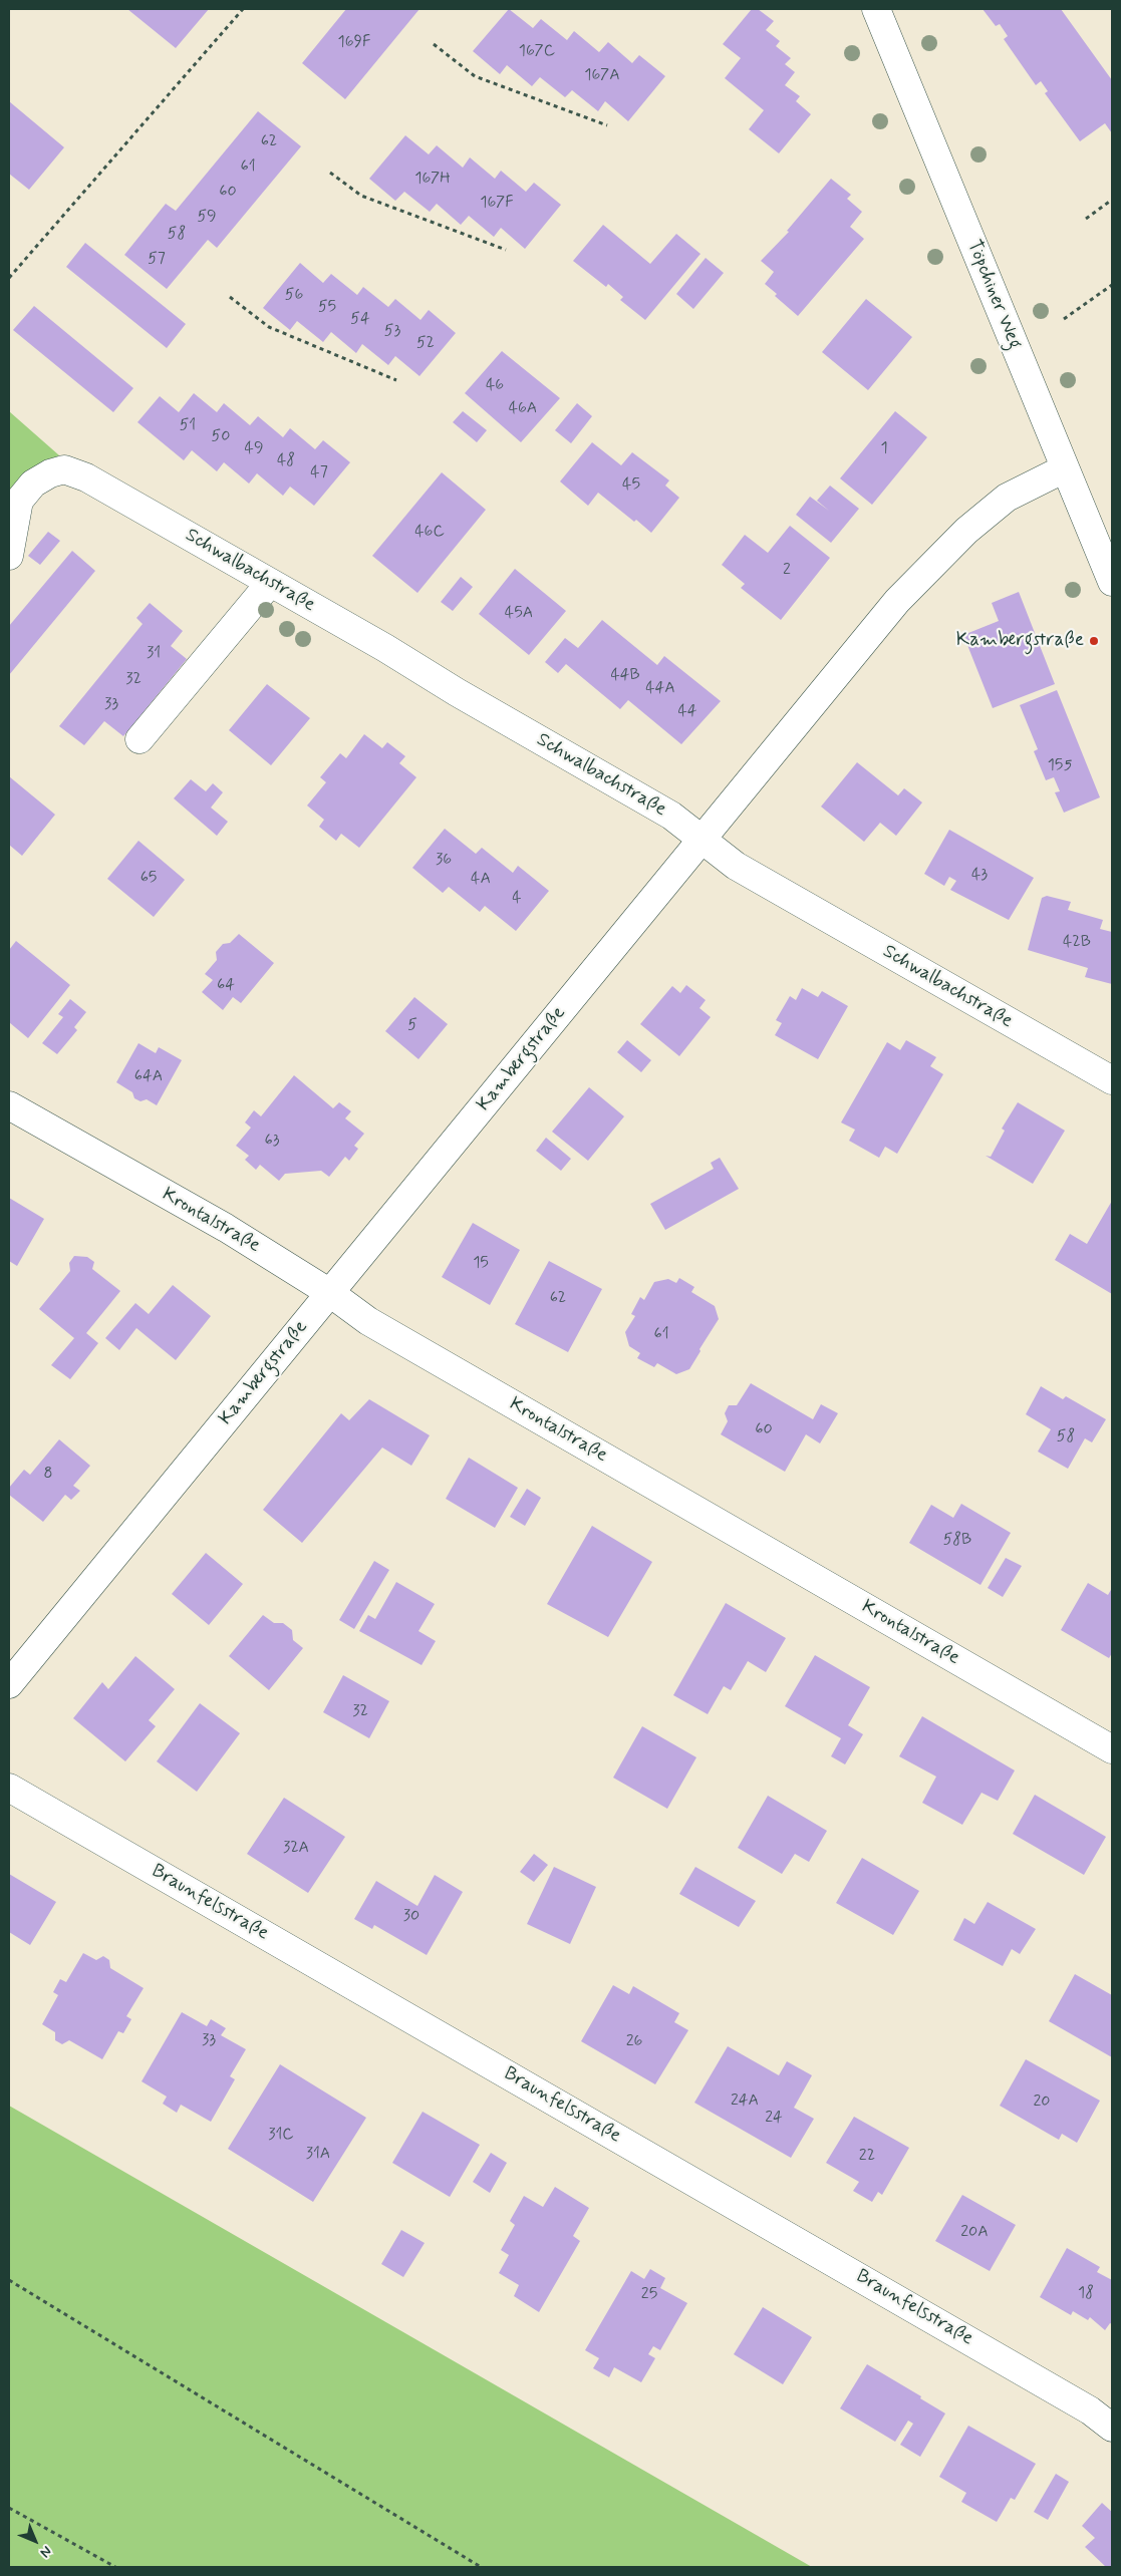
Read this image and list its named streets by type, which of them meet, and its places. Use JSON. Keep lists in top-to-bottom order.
{
  "streets": {
    "street": [
      "Töpchiner Weg",
      "Schwalbachstraße",
      "Kambergstraße",
      "Krontalstraße",
      "Braunfelsstraße"
    ]
  },
  "crossings": [
    ["Töpchiner Weg", "Kambergstraße"],
    ["Schwalbachstraße", "Kambergstraße"],
    ["Kambergstraße", "Krontalstraße"]
  ],
  "places": ["Kambergstraße"],
  "house_numbers": [
    "169F",
    "167C",
    "167A",
    "62",
    "61",
    "167H",
    "60",
    "167F",
    "59",
    "58",
    "57",
    "56",
    "55",
    "54",
    "53",
    "52",
    "46",
    "46A",
    "51",
    "50",
    "49",
    "1",
    "48",
    "47",
    "45",
    "46C",
    "2",
    "45A",
    "31",
    "44B",
    "32",
    "44A",
    "33",
    "44",
    "155",
    "36",
    "43",
    "65",
    "4A",
    "4",
    "42B",
    "64",
    "5",
    "64A",
    "63",
    "15",
    "62",
    "61",
    "60",
    "58",
    "8",
    "58B",
    "32",
    "32A",
    "30",
    "33",
    "26",
    "24A",
    "20",
    "24",
    "31C",
    "31A",
    "22",
    "20A",
    "18",
    "25"
  ],
  "north": "bottom right"
}
